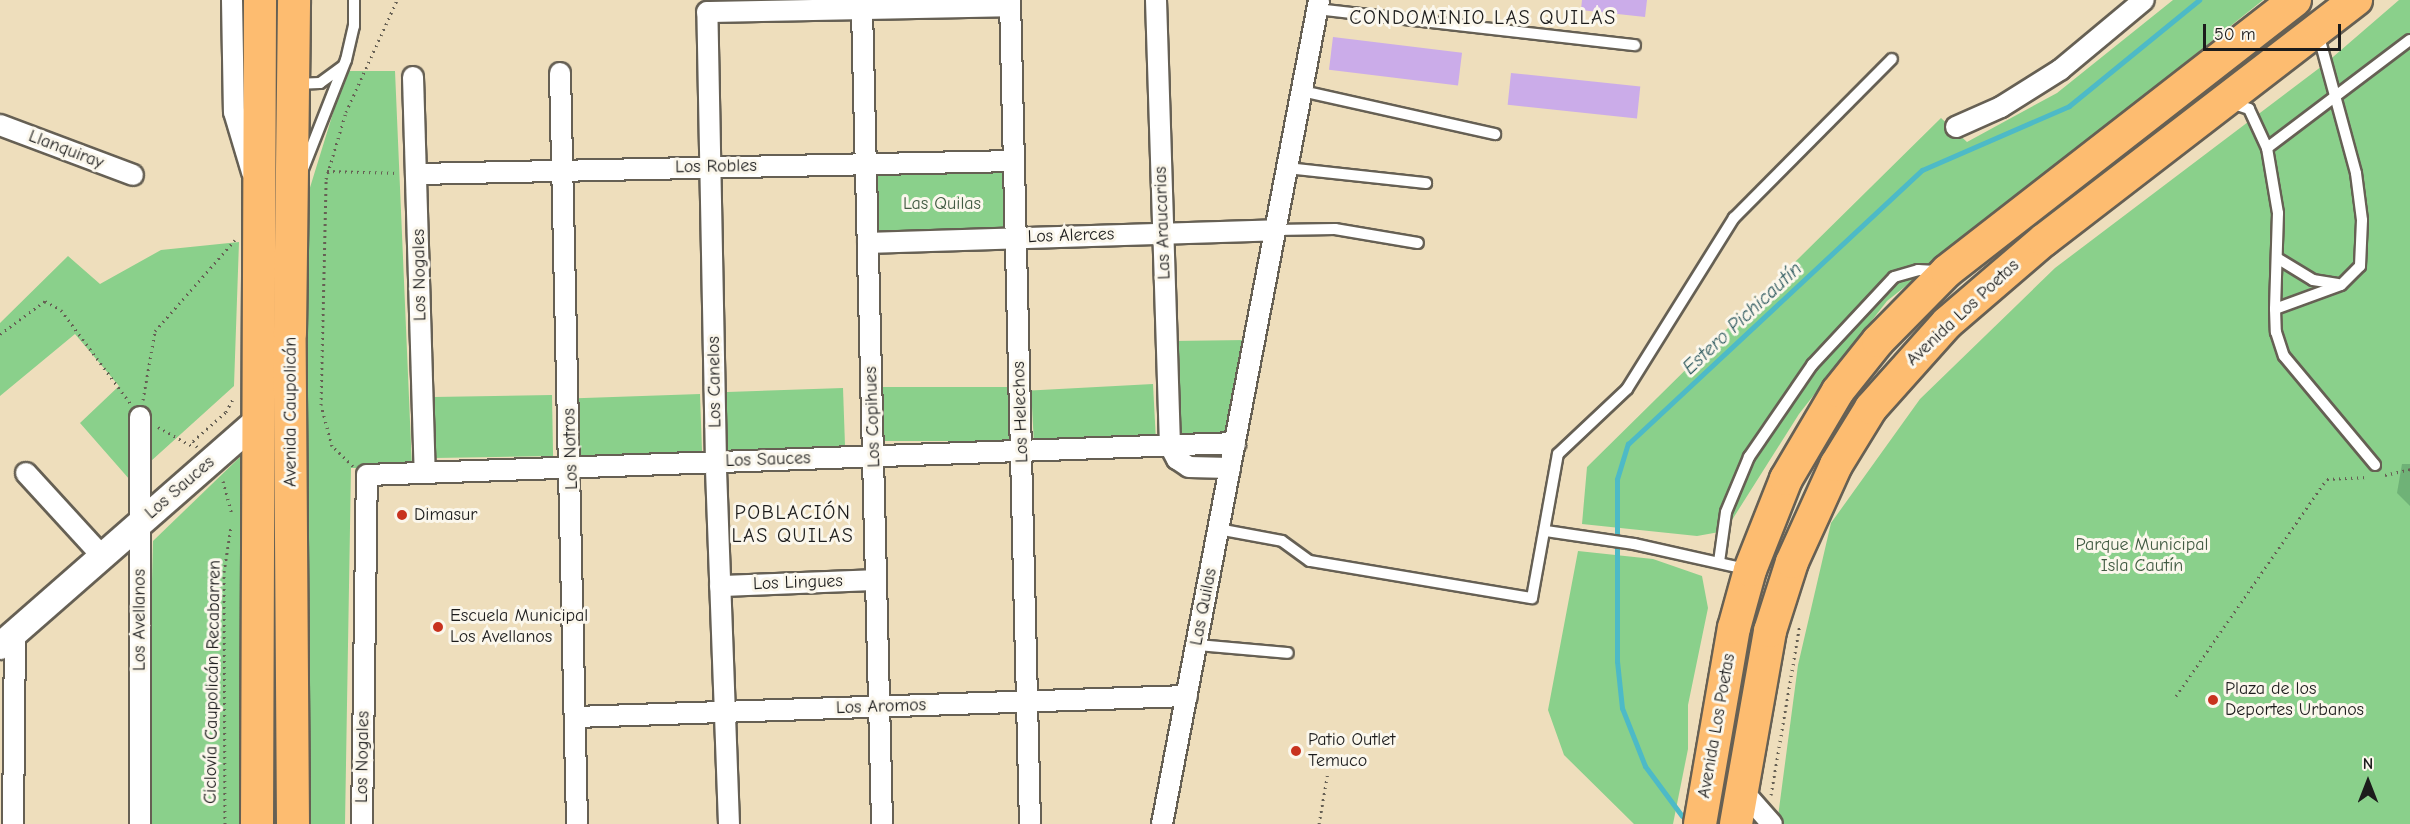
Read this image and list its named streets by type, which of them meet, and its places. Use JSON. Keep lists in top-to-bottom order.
{
  "streets": {
    "main road": ["Avenida Los Poetas", "Avenida Caupolicán"],
    "street": [
      "Llanquiray",
      "Los Robles",
      "Las Araucarias",
      "Los Alerces",
      "Los Nogales",
      "Los Canelos",
      "Los Helechos",
      "Los Copihues",
      "Los Notros",
      "Los Sauces",
      "Los Lingues",
      "Las Quilas",
      "Los Avellanos",
      "Los Aromos"
    ],
    "path": ["Ciclovía Caupolicán Recabarren"]
  },
  "crossings": [
    ["Los Robles", "Los Nogales"],
    ["Los Robles", "Los Canelos"],
    ["Los Robles", "Los Helechos"],
    ["Los Robles", "Los Copihues"],
    ["Los Robles", "Los Notros"],
    ["Las Araucarias", "Los Alerces"],
    ["Las Araucarias", "Los Sauces"],
    ["Los Alerces", "Los Helechos"],
    ["Los Alerces", "Los Copihues"],
    ["Los Alerces", "Las Quilas"],
    ["Los Nogales", "Los Sauces"],
    ["Los Canelos", "Los Copihues"],
    ["Los Canelos", "Los Sauces"],
    ["Los Canelos", "Los Lingues"],
    ["Los Canelos", "Los Aromos"],
    ["Avenida Caupolicán", "Los Sauces"],
    ["Los Helechos", "Los Sauces"],
    ["Los Helechos", "Los Aromos"],
    ["Los Copihues", "Los Sauces"],
    ["Los Copihues", "Los Lingues"],
    ["Los Copihues", "Los Aromos"],
    ["Los Notros", "Los Sauces"],
    ["Los Notros", "Los Aromos"],
    ["Los Sauces", "Las Quilas"],
    ["Los Sauces", "Los Avellanos"],
    ["Los Sauces", "Ciclovía Caupolicán Recabarren"],
    ["Las Quilas", "Los Aromos"]
  ],
  "districts": ["CONDOMINIO LAS QUILAS", "POBLACIÓN LAS QUILAS"],
  "water": ["Estero Pichicautín"],
  "parks": ["Las Quilas", "Parque Municipal Isla Cautín"],
  "places": [
    "Dimasur",
    "Escuela Municipal Los Avellanos",
    "Plaza de los Deportes Urbanos",
    "Patio Outlet Temuco"
  ],
  "scale_bar": "50 m",
  "north": "top"
}
